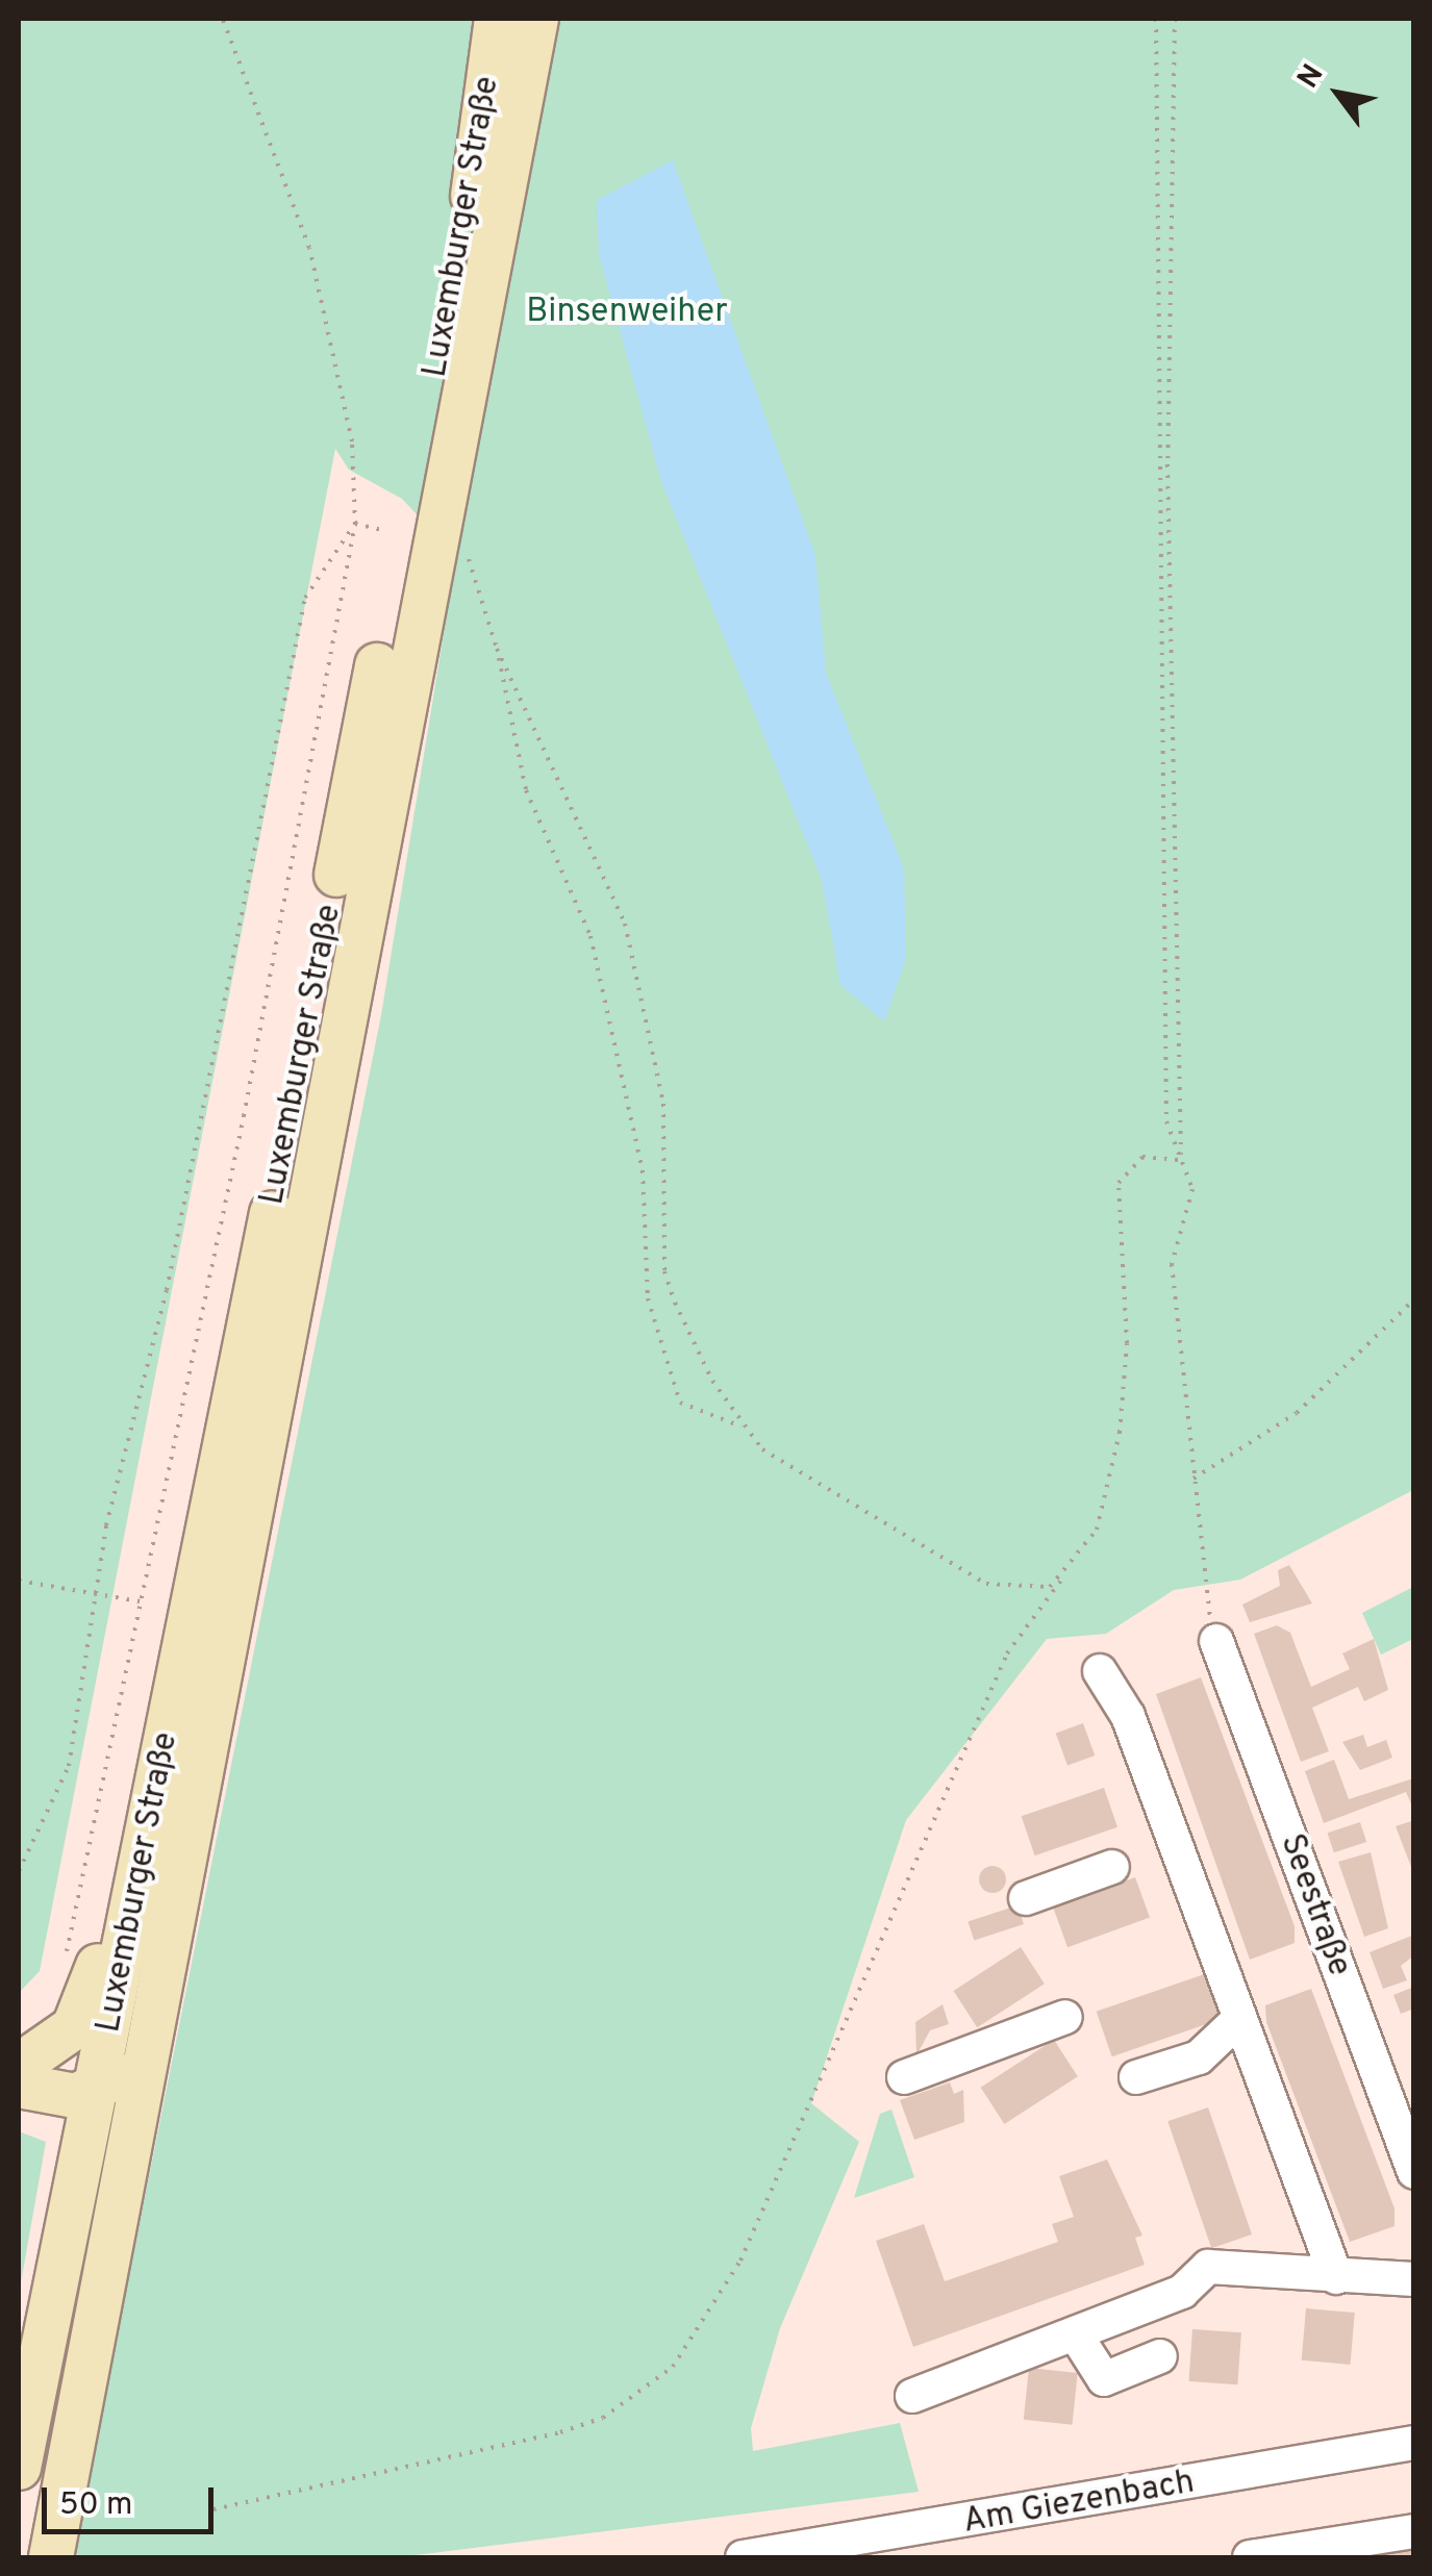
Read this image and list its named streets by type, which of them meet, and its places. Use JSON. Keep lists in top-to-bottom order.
{
  "streets": {
    "main road": ["Luxemburger Straße"],
    "street": ["Seestraße", "Am Giezenbach"]
  },
  "parks": ["Binsenweiher"],
  "scale_bar": "50 m",
  "north": "top left"
}
